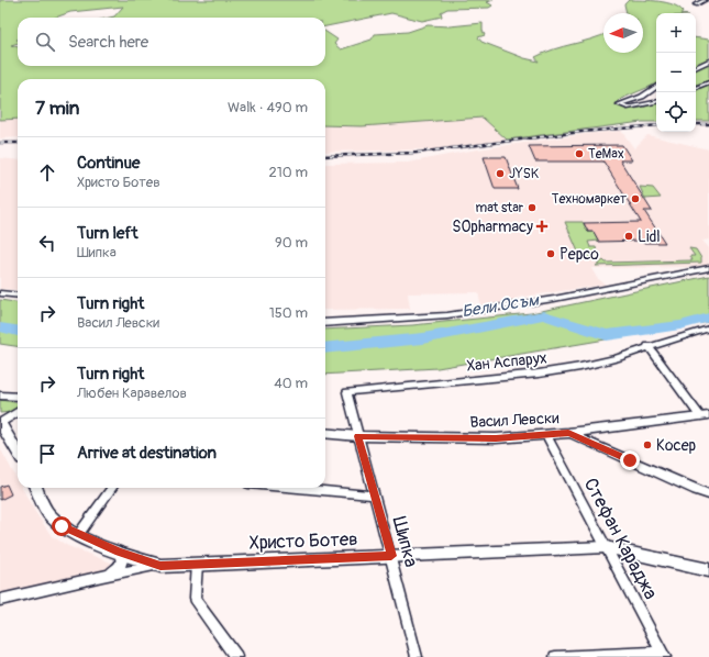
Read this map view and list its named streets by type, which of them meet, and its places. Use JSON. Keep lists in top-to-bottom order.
{
  "streets": {
    "main road": ["Христо Ботев"],
    "street": [
      "Хан Аспарух",
      "Васил Левски",
      "Стефан Караджа",
      "Шипка"
    ]
  },
  "crossings": [
    ["Хан Аспарух", "Васил Левски"],
    ["Хан Аспарух", "Шипка"],
    ["Васил Левски", "Стефан Караджа"],
    ["Васил Левски", "Шипка"],
    ["Стефан Караджа", "Христо Ботев"],
    ["Христо Ботев", "Шипка"]
  ],
  "water": ["Бели Осъм"],
  "places": {
    "other": [
      "ТеМах",
      "JYSK",
      "Техномаркет",
      "mat star",
      "Lidl",
      "Pepco",
      "Косер"
    ],
    "health": ["SOpharmacy"]
  },
  "north": "left",
  "page": {
    "map_buttons": ["+", "−"],
    "search": "Search here",
    "heading": ["7 min", "Walk · 490 m"],
    "list": [
      ["Continue", "Христо Ботев", "210 m"],
      ["Turn left", "Шипка", "90 m"],
      ["Turn right", "Васил Левски", "150 m"],
      ["Turn right", "Любен Каравелов", "40 m"],
      "Arrive at destination"
    ]
  }
}
